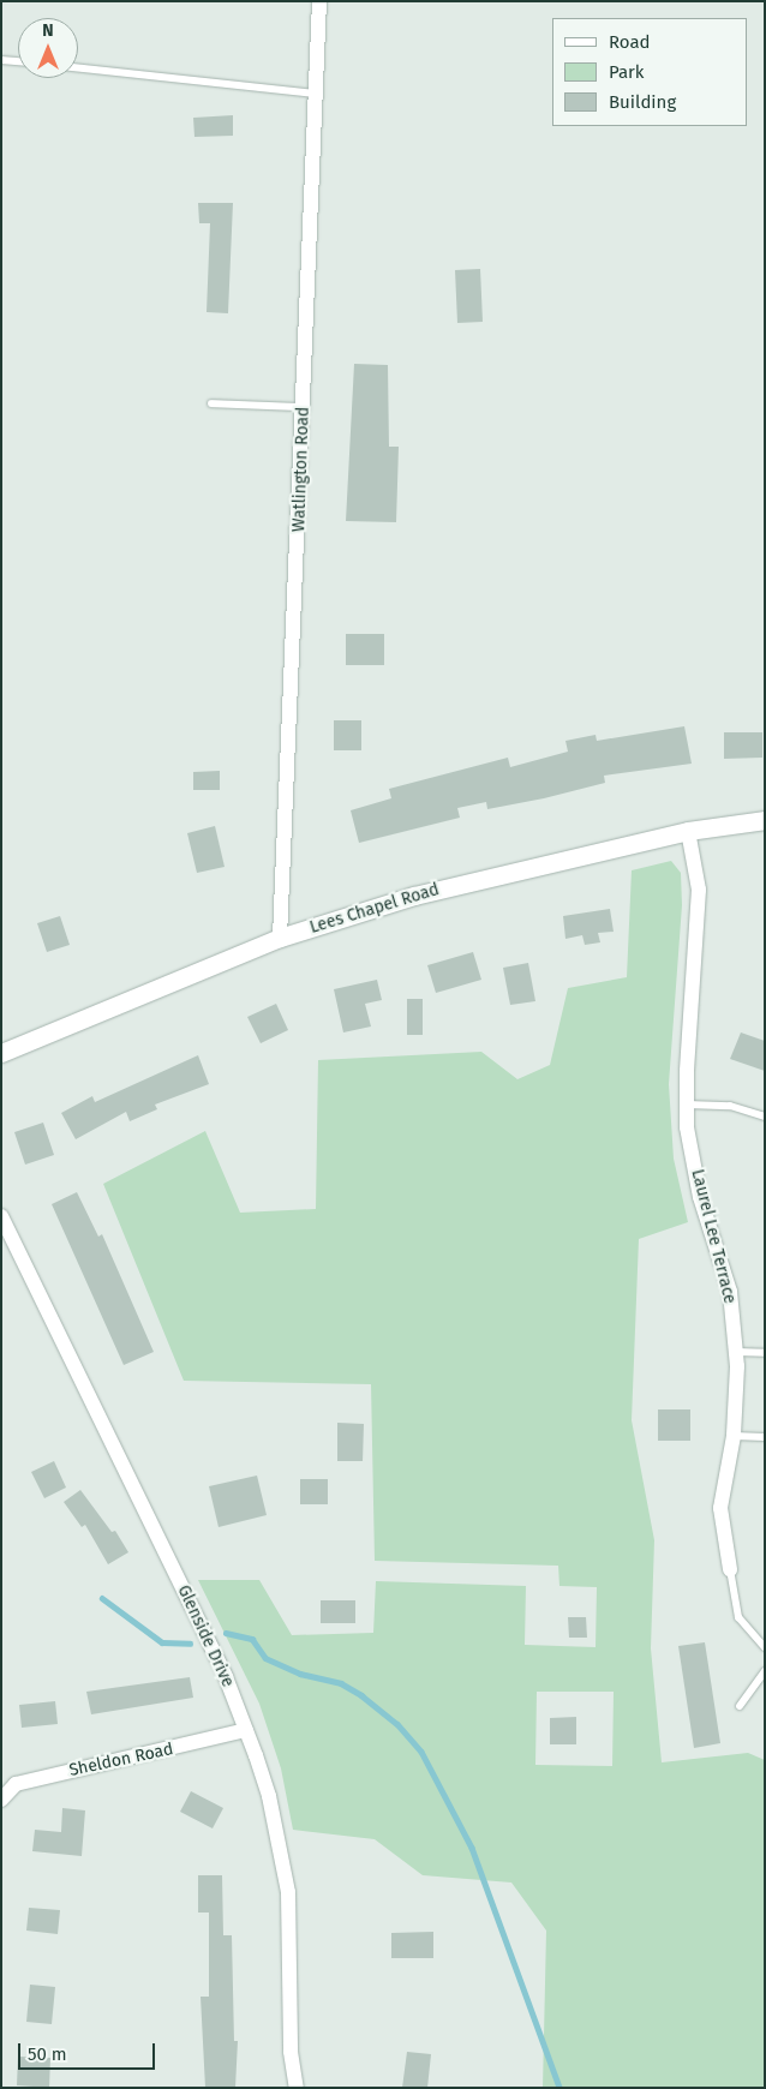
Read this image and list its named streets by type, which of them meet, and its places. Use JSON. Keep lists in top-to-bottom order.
{
  "streets": {
    "main road": ["Lees Chapel Road"],
    "street": [
      "Watlington Road",
      "Laurel Lee Terrace",
      "Glenside Drive",
      "Sheldon Road"
    ]
  },
  "crossings": [
    ["Watlington Road", "Lees Chapel Road"],
    ["Lees Chapel Road", "Laurel Lee Terrace"],
    ["Glenside Drive", "Sheldon Road"]
  ],
  "legend": ["Road", "Park", "Building"],
  "scale_bar": "50 m",
  "north": "top"
}
